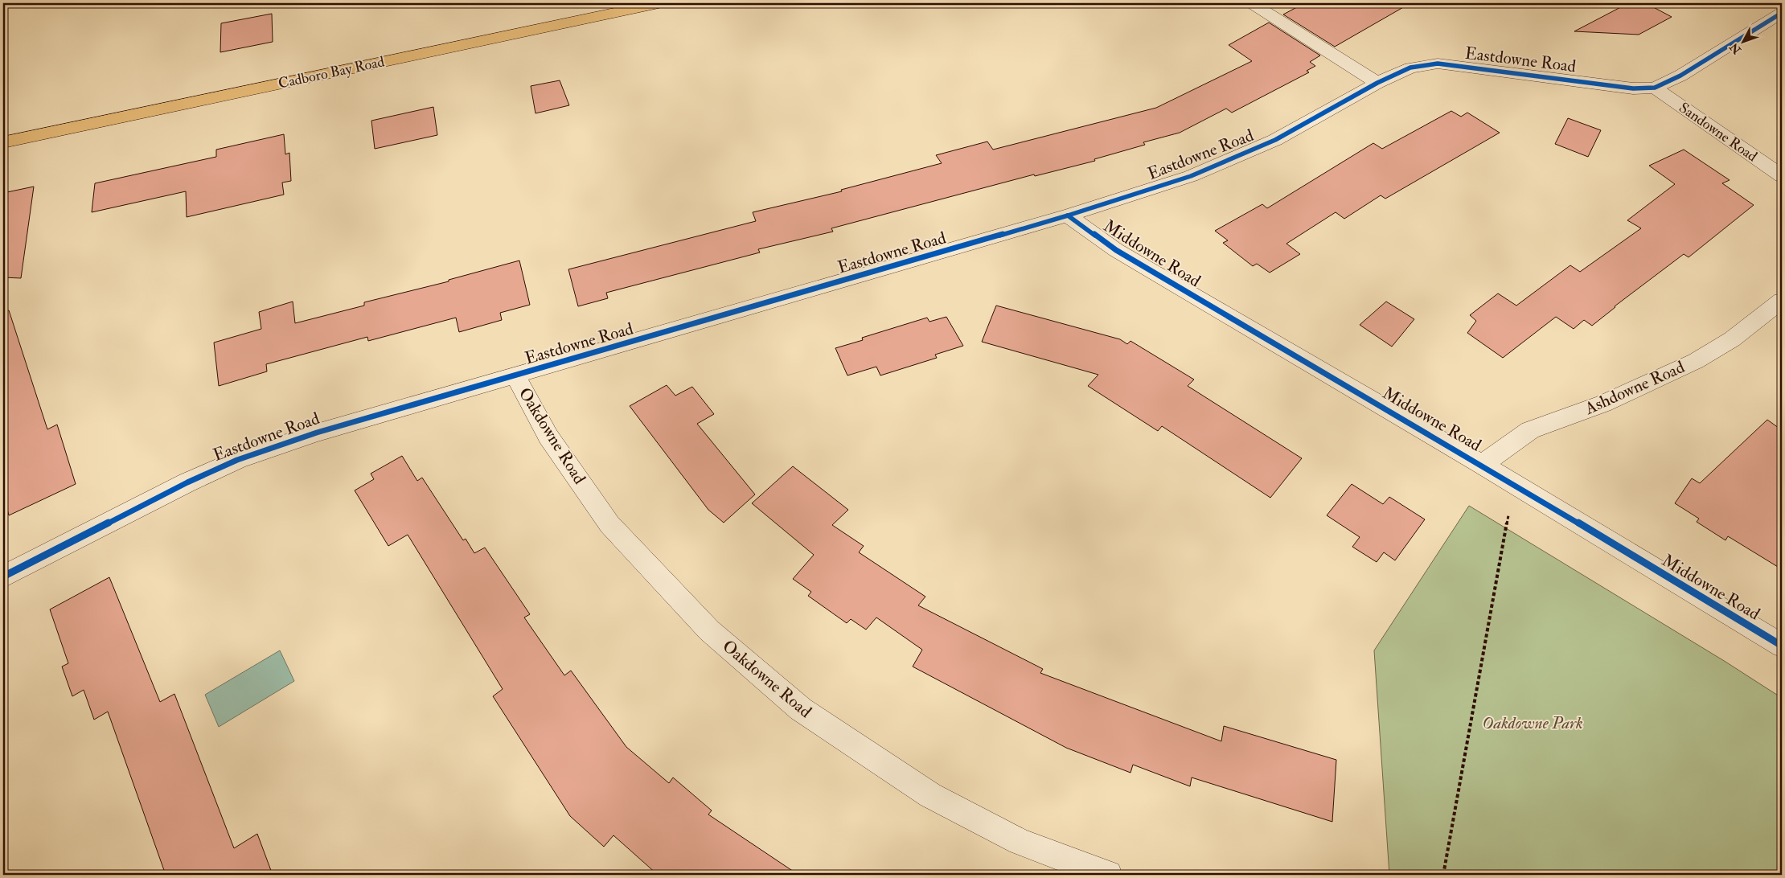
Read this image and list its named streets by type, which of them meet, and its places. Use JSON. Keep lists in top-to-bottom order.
{
  "streets": {
    "main road": ["Cadboro Bay Road"],
    "street": [
      "Eastdowne Road",
      "Sandowne Road",
      "Middowne Road",
      "Ashdowne Road",
      "Oakdowne Road"
    ]
  },
  "crossings": [
    ["Eastdowne Road", "Sandowne Road"],
    ["Eastdowne Road", "Middowne Road"],
    ["Eastdowne Road", "Oakdowne Road"],
    ["Middowne Road", "Ashdowne Road"]
  ],
  "parks": ["Oakdowne Park"],
  "north": "bottom left"
}
